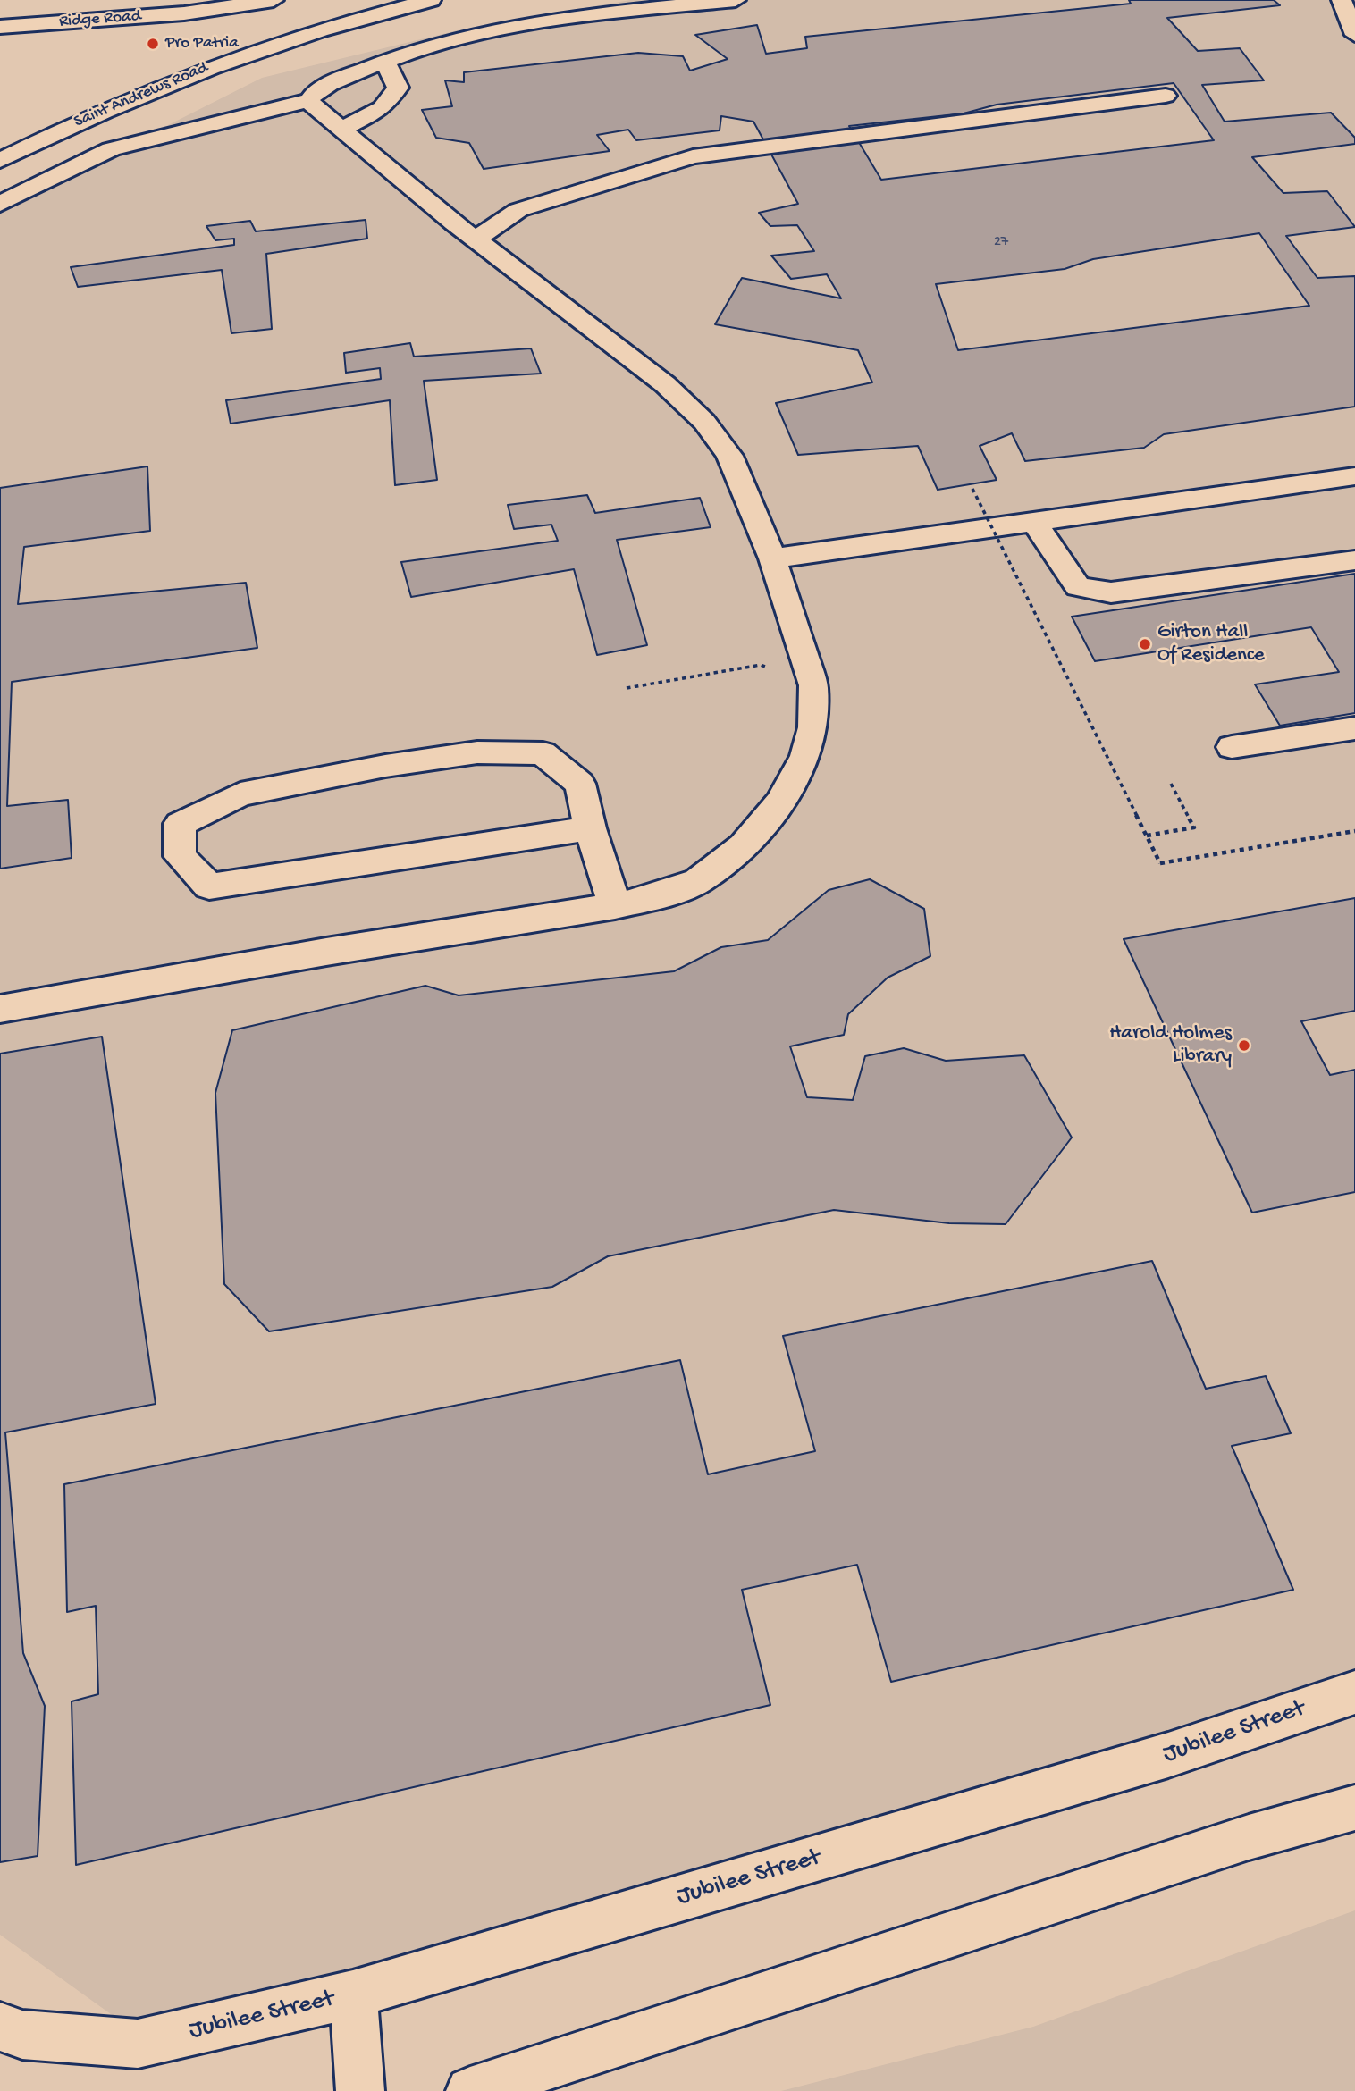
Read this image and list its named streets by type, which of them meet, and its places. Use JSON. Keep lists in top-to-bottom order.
{
  "streets": {
    "street": ["Ridge Road", "Saint Andrews Road", "Jubilee Street"]
  },
  "places": ["Pro Patria", "Girton Hall Of Residence", "Harold Holmes Library"],
  "house_numbers": ["27"]
}
